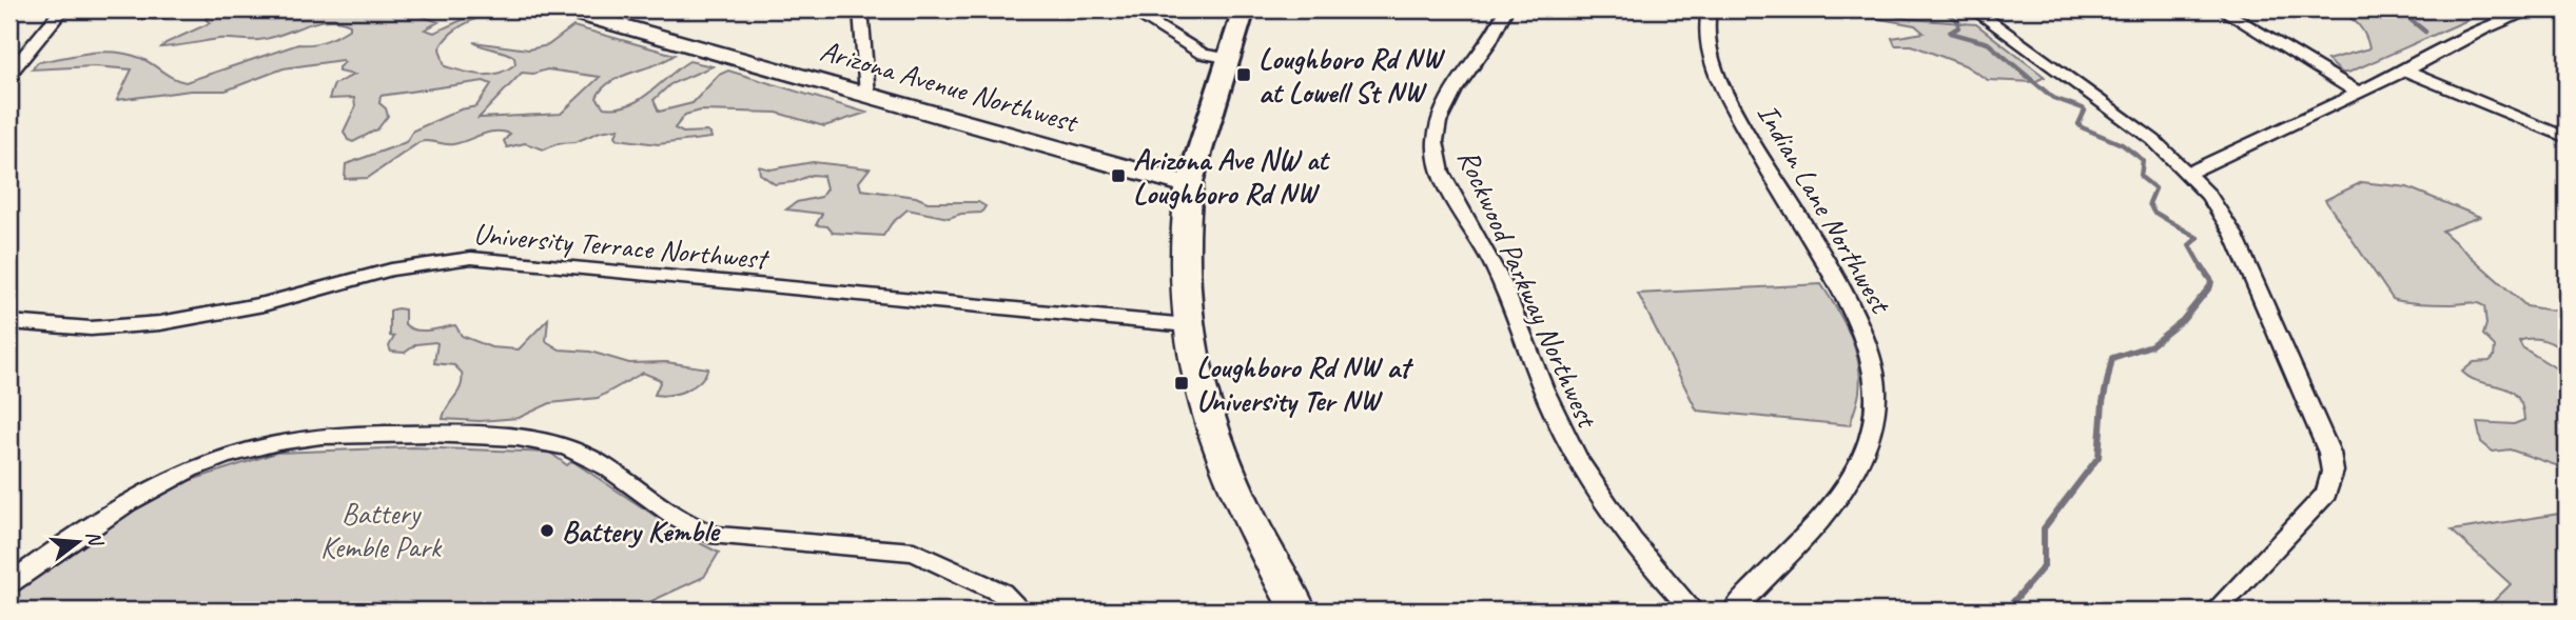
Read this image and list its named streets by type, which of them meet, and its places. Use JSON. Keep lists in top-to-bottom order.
{
  "streets": {
    "main road": ["Arizona Avenue Northwest"],
    "street": ["Indian Lane Northwest", "University Terrace Northwest", "Rockwood Parkway Northwest"]
  },
  "parks": ["Battery Kemble Park"],
  "places": {
    "transit": ["Loughboro Rd NW at Lowell St NW", "Arizona Ave NW at Loughboro Rd NW", "Loughboro Rd NW at University Ter NW"],
    "other": ["Battery Kemble"]
  },
  "north": "right"
}
